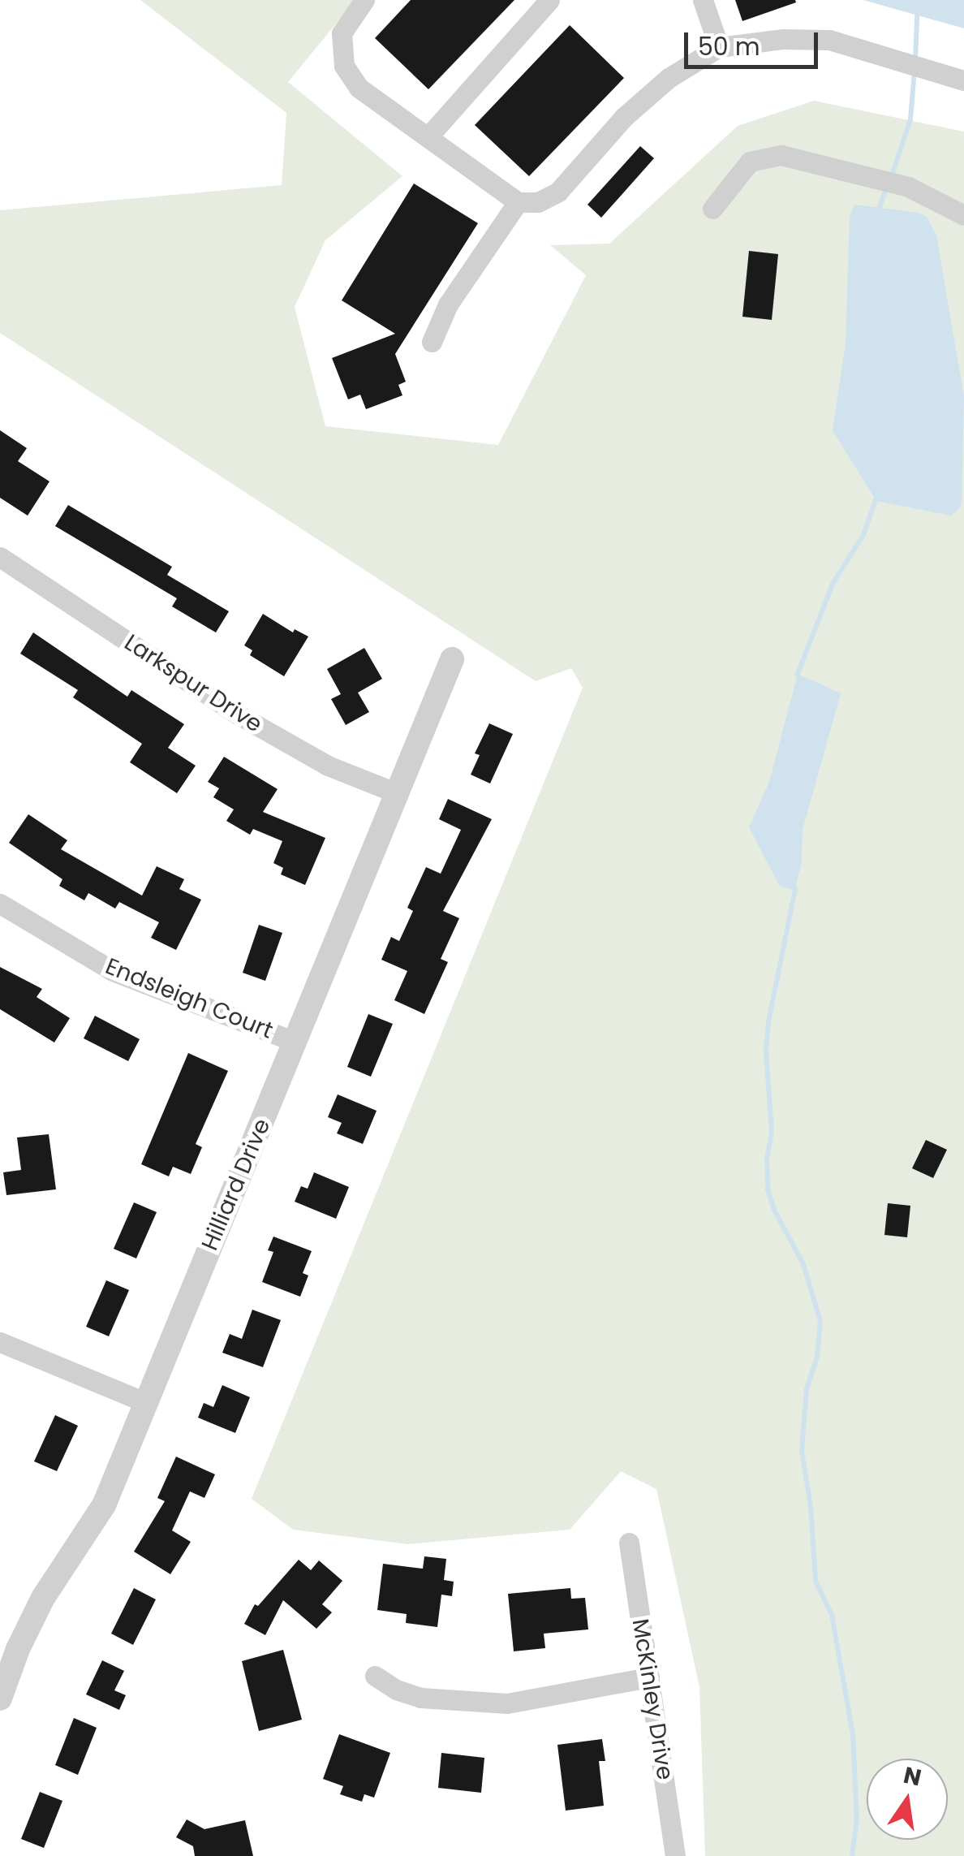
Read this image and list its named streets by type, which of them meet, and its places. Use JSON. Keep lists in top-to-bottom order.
{
  "streets": {
    "street": [
      "Larkspur Drive",
      "Endsleigh Court",
      "Hilliard Drive",
      "McKinley Drive"
    ]
  },
  "crossings": [
    ["Larkspur Drive", "Hilliard Drive"],
    ["Endsleigh Court", "Hilliard Drive"]
  ],
  "scale_bar": "50 m",
  "north": "top"
}
